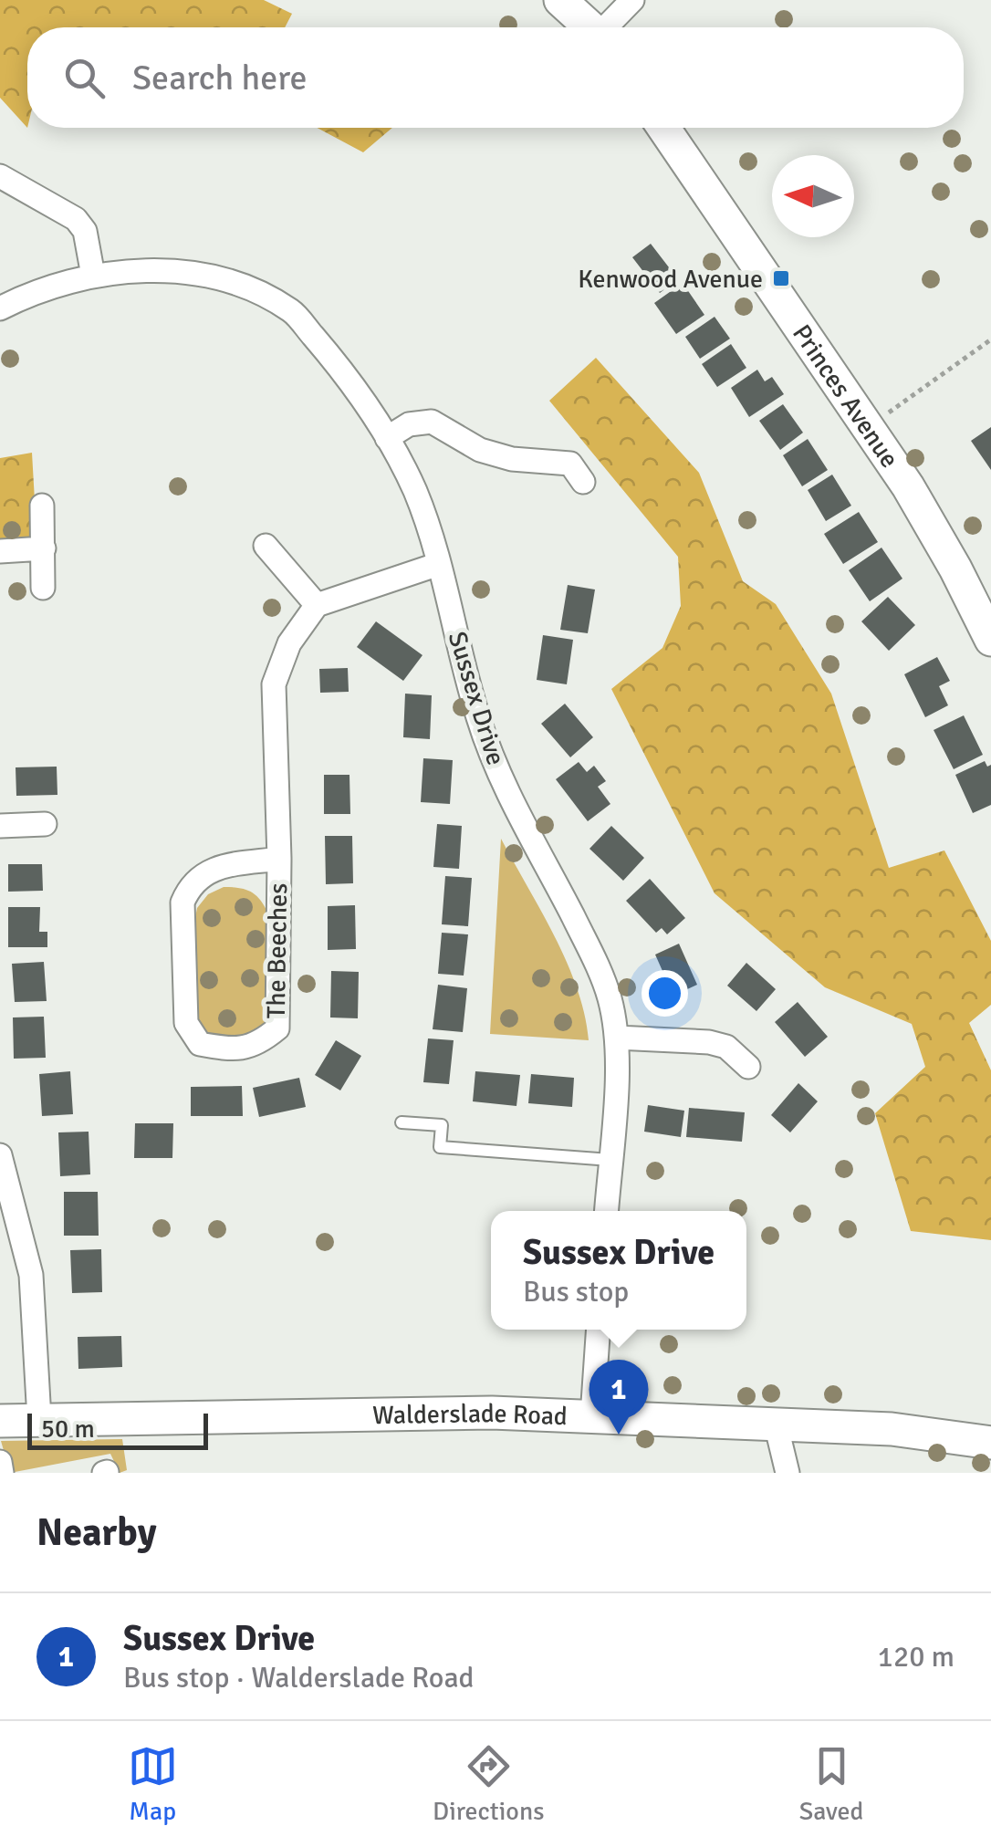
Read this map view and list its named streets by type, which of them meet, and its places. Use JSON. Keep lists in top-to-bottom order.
{
  "streets": {
    "street": [
      "Princes Avenue",
      "Sussex Drive",
      "The Beeches",
      "Walderslade Road"
    ]
  },
  "places": {
    "transit": ["Kenwood Avenue"]
  },
  "scale_bar": "50 m",
  "north": "left",
  "page": {
    "search": "Search here",
    "popup": ["Sussex Drive", "Bus stop"],
    "pins": "1",
    "scale": "50 m",
    "heading": "Nearby",
    "list": [
      {
        "mark": "1",
        "name": "Sussex Drive",
        "note": "Bus stop · Walderslade Road",
        "value": "120 m"
      }
    ],
    "nav": ["Map", "Directions", "Saved"]
  }
}
